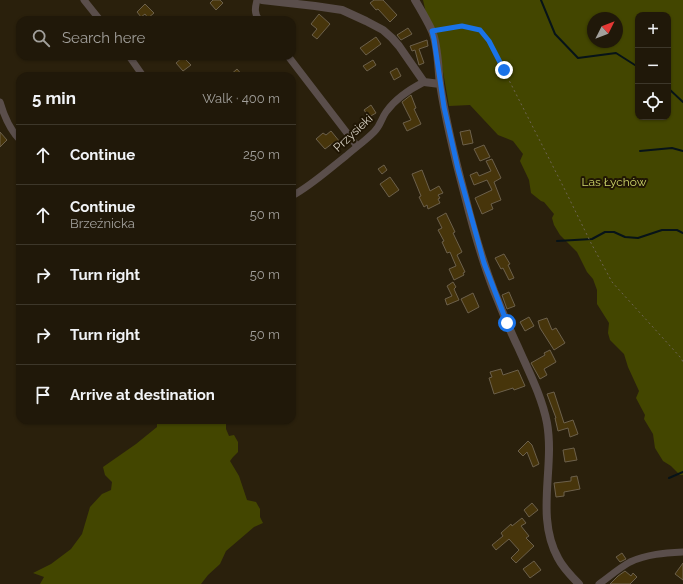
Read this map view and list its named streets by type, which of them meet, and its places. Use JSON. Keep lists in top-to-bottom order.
{
  "streets": {
    "street": ["Przysieki"]
  },
  "parks": ["Las Łychów"],
  "north": "top right",
  "page": {
    "map_buttons": ["+", "−"],
    "search": "Search here",
    "heading": ["5 min", "Walk · 400 m"],
    "list": [
      ["Continue", "250 m"],
      ["Continue", "Brzeźnicka", "50 m"],
      ["Turn right", "50 m"],
      ["Turn right", "50 m"],
      "Arrive at destination"
    ]
  }
}
